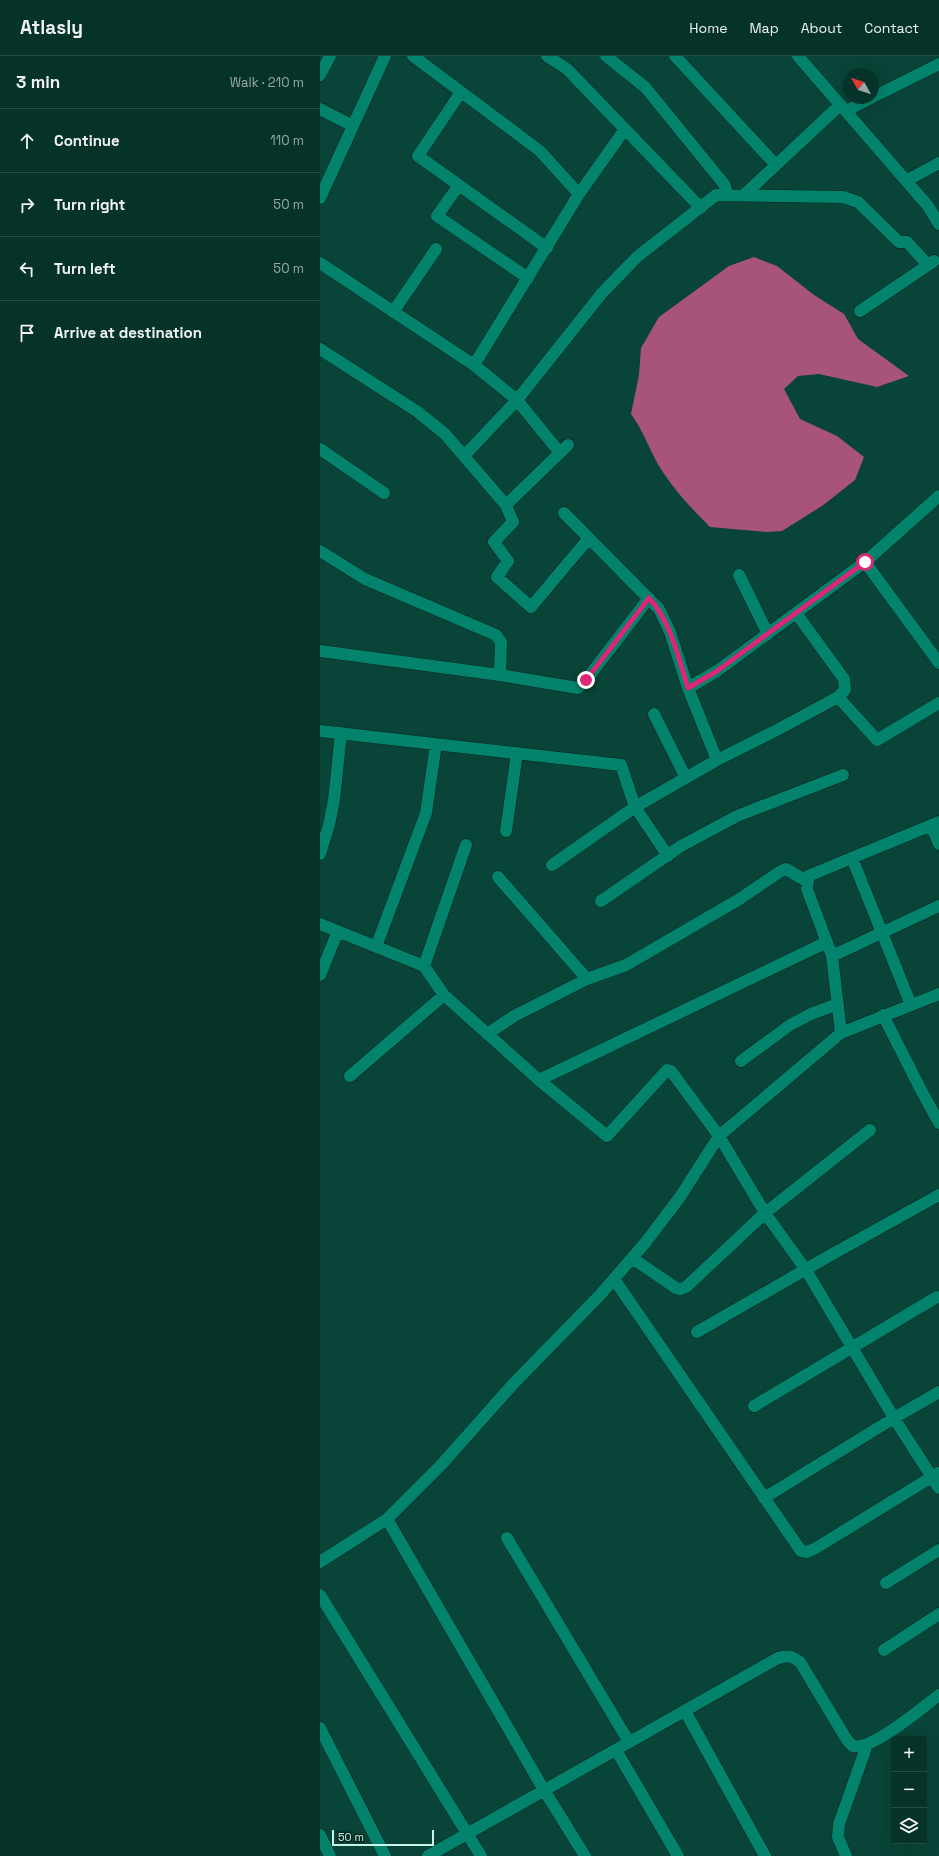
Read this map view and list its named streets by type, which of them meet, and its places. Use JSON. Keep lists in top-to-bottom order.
{
  "scale_bar": "50 m",
  "north": "top left",
  "page": {
    "header": "Atlasly",
    "nav": [
      "Home",
      "Map",
      "About",
      "Contact"
    ],
    "heading": ["3 min", "Walk · 210 m"],
    "list": [
      ["Continue", "110 m"],
      ["Turn right", "50 m"],
      ["Turn left", "50 m"],
      "Arrive at destination"
    ],
    "map_buttons": ["+", "−"],
    "scale": "50 m"
  }
}
